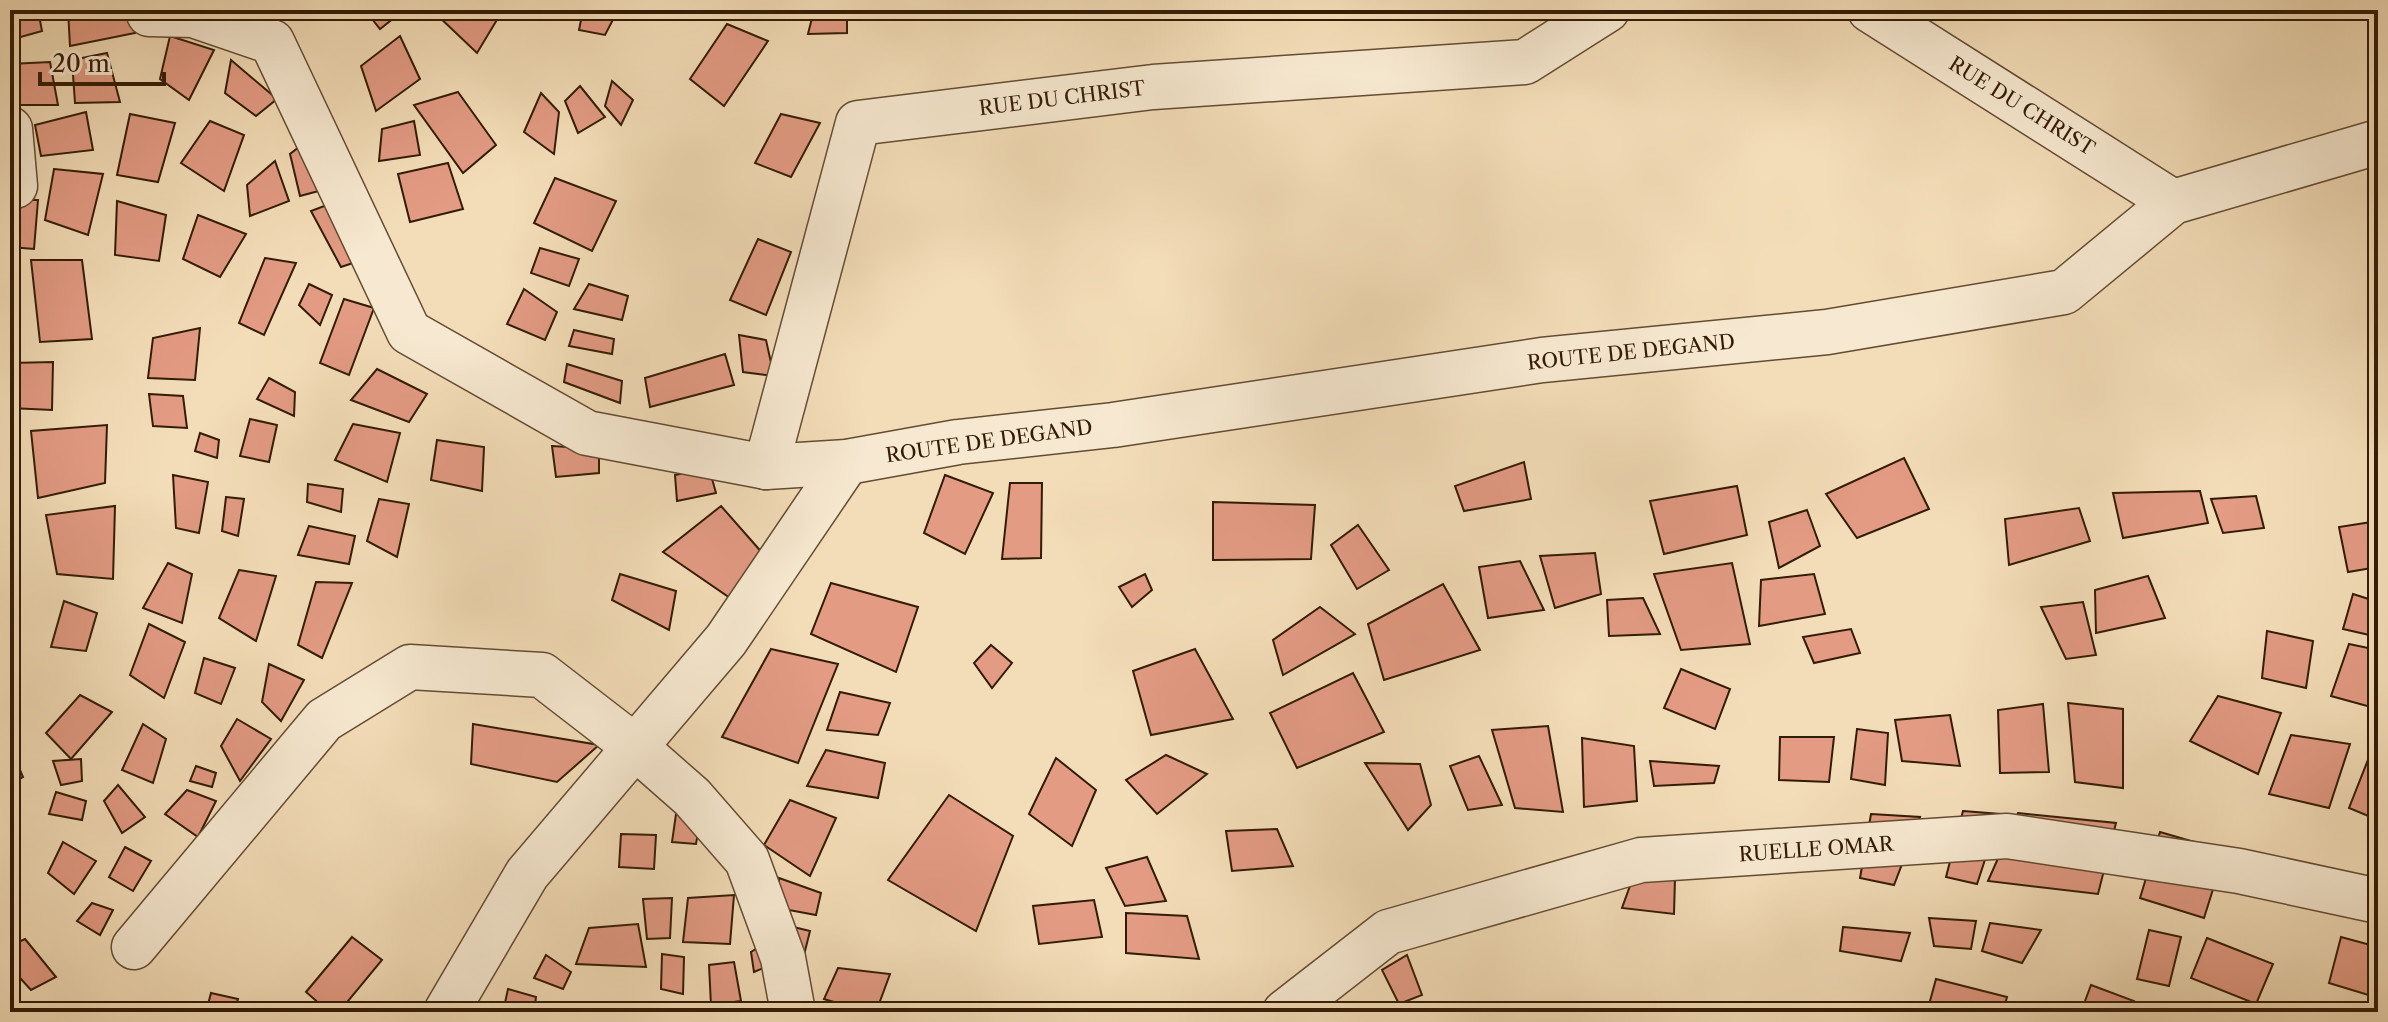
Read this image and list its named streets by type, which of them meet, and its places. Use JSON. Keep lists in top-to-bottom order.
{
  "streets": {
    "street": ["RUE DU CHRIST", "ROUTE DE DEGAND", "RUELLE OMAR"]
  },
  "crossings": [
    ["RUE DU CHRIST", "ROUTE DE DEGAND"]
  ],
  "scale_bar": "20 m"
}
